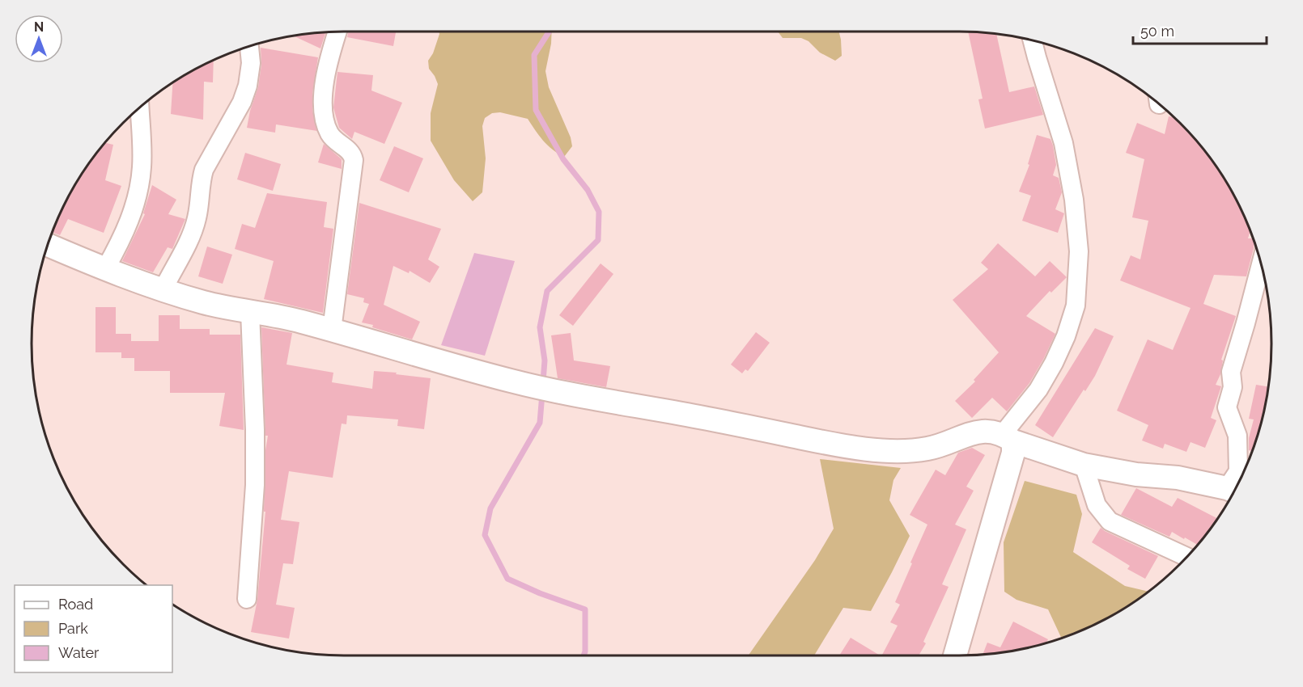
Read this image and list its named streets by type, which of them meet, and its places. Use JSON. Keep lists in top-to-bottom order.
{
  "legend": ["Road", "Park", "Water"],
  "scale_bar": "50 m",
  "north": "top"
}
